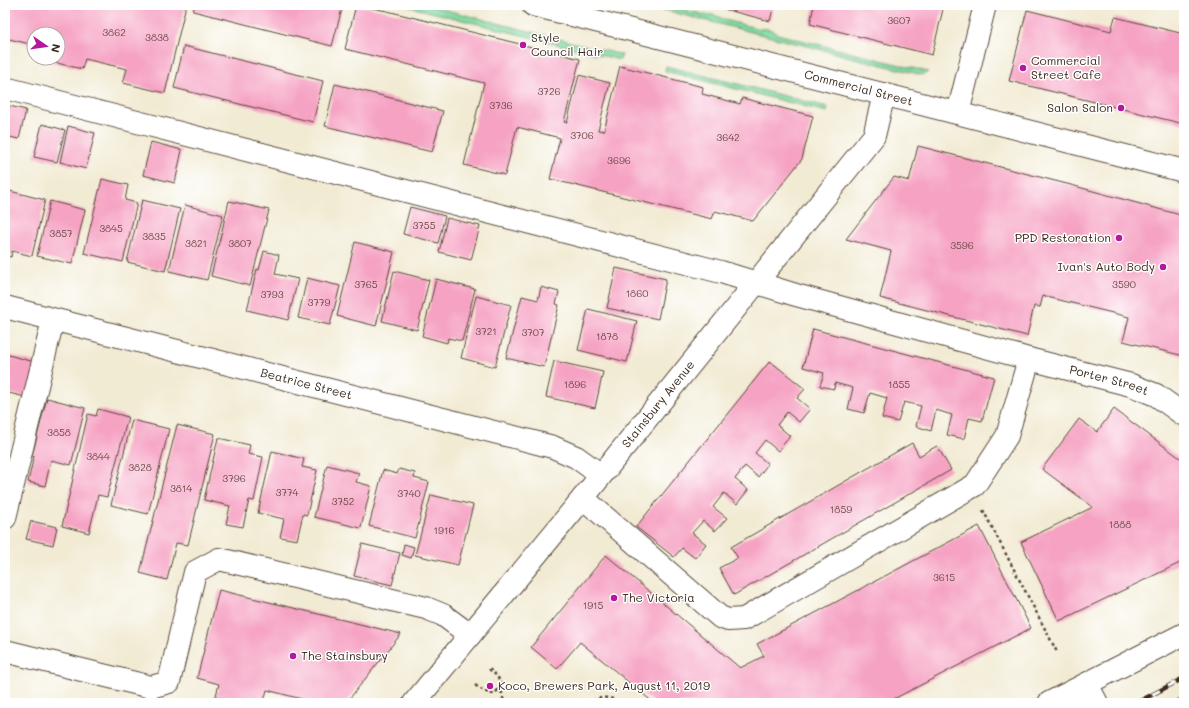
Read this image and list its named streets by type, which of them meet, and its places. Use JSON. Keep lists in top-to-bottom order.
{
  "streets": {
    "street": [
      "Commercial Street",
      "Porter Street",
      "Beatrice Street",
      "Stainsbury Avenue"
    ]
  },
  "crossings": [
    ["Commercial Street", "Stainsbury Avenue"],
    ["Porter Street", "Stainsbury Avenue"],
    ["Beatrice Street", "Stainsbury Avenue"]
  ],
  "places": [
    "Style Council Hair",
    "Commercial Street Cafe",
    "Salon Salon",
    "PPD Restoration",
    "Ivan's Auto Body",
    "The Victoria",
    "The Stainsbury",
    "Koco, Brewers Park, August 11, 2019"
  ],
  "house_numbers": [
    "3607",
    "3862",
    "3838",
    "3726",
    "3736",
    "3706",
    "3642",
    "3696",
    "3755",
    "3845",
    "3857",
    "3835",
    "3821",
    "3807",
    "3596",
    "3765",
    "3590",
    "1860",
    "3793",
    "3779",
    "3721",
    "3707",
    "1878",
    "1896",
    "1855",
    "3858",
    "3844",
    "3828",
    "3796",
    "3814",
    "3774",
    "3740",
    "3752",
    "1859",
    "1888",
    "1916",
    "3615",
    "1915"
  ],
  "north": "right"
}
